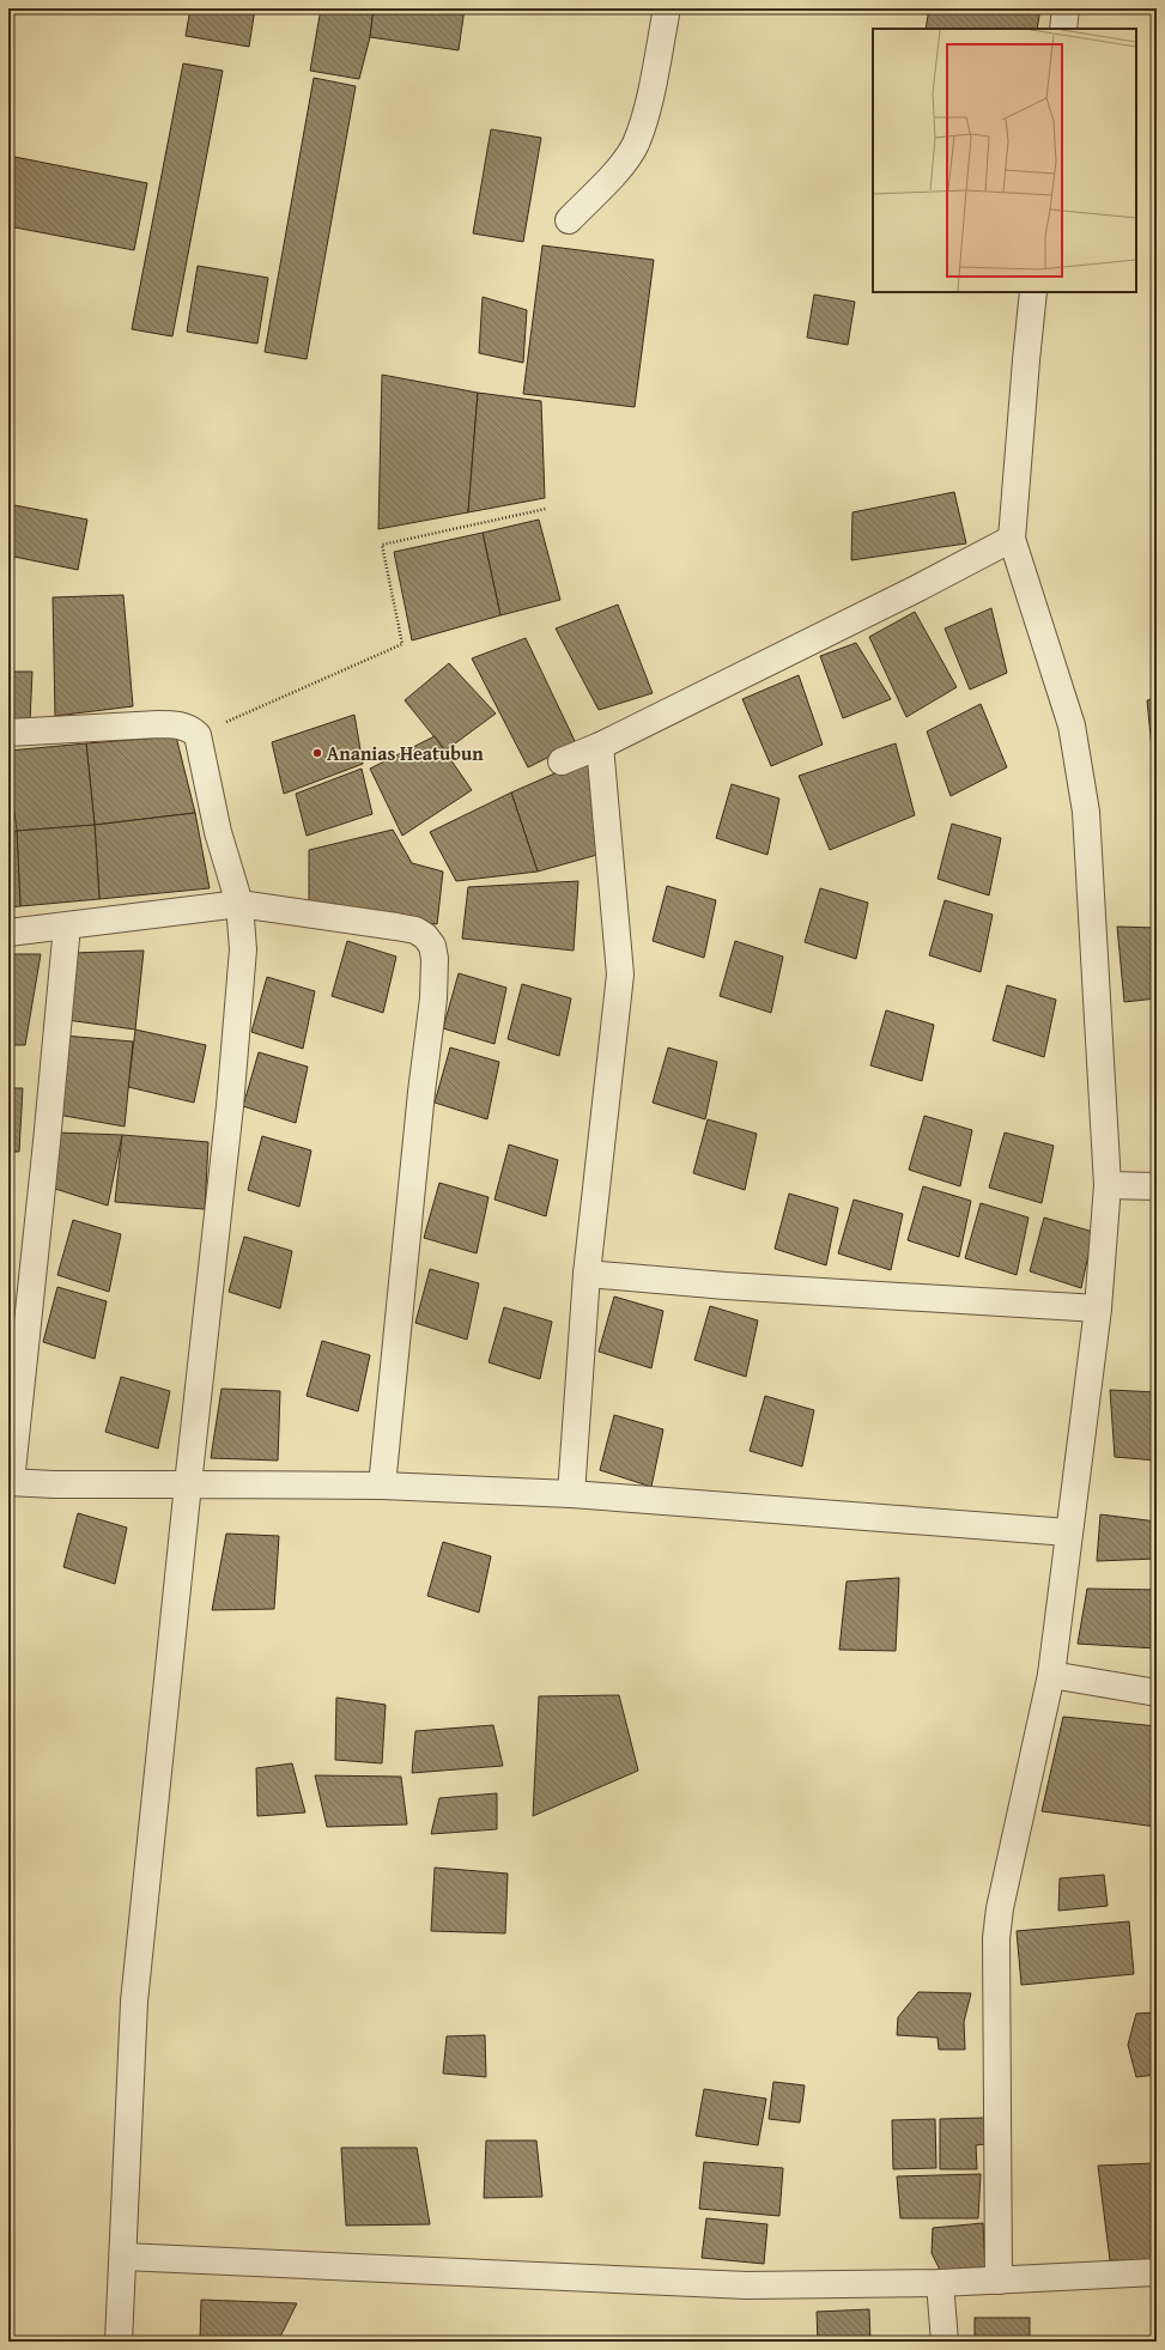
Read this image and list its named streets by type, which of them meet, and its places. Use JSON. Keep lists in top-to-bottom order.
{
  "places": ["Ananias Heatubun"]
}
